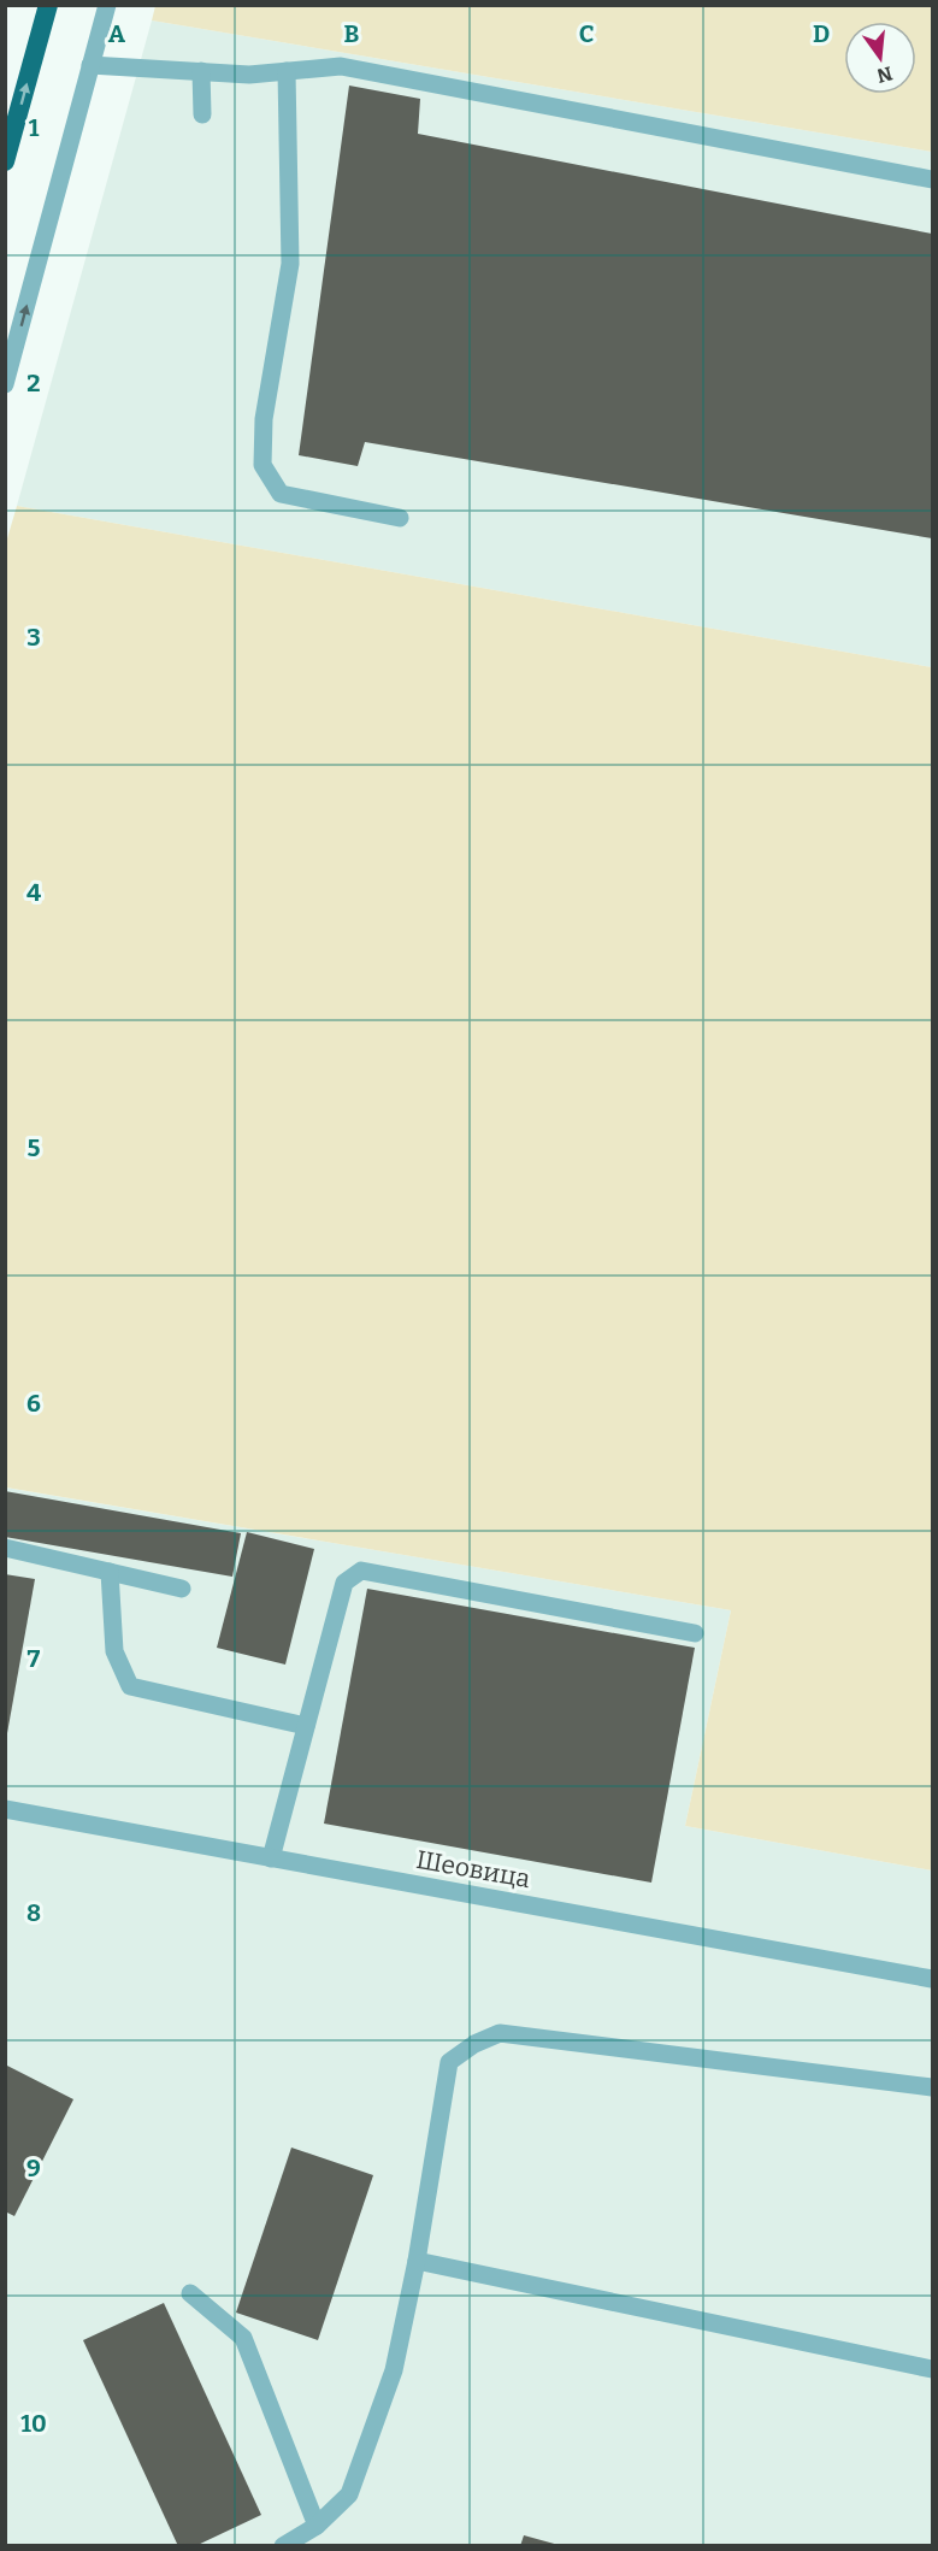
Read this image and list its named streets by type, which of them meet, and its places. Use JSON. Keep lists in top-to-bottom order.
{
  "streets": {
    "street": ["Шеовица"]
  },
  "north": "bottom",
  "grid": {
    "columns": [
      "A",
      "B",
      "C",
      "D"
    ],
    "rows": [
      "1",
      "2",
      "3",
      "4",
      "5",
      "6",
      "7",
      "8",
      "9",
      "10"
    ]
  }
}
